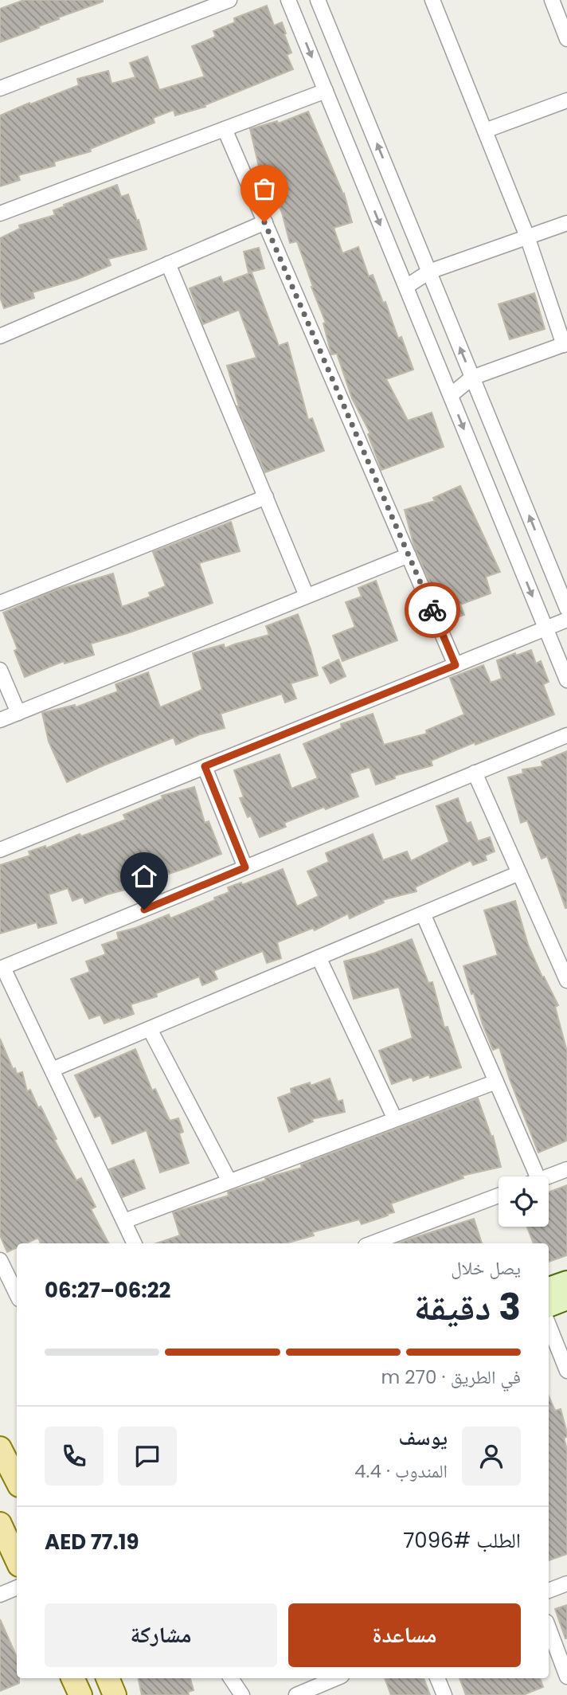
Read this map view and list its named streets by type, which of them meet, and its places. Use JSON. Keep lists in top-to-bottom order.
{
  "page": {
    "heading": ["3 دقيقة", "يصل خلال", "06:22–06:27"],
    "panel": [
      "يوسف",
      "المندوب · 4.4",
      "الطلب #7096",
      "AED 77.19"
    ],
    "bar": "في الطريق · 270 m",
    "buttons": ["مساعدة", "مشاركة"]
  }
}
